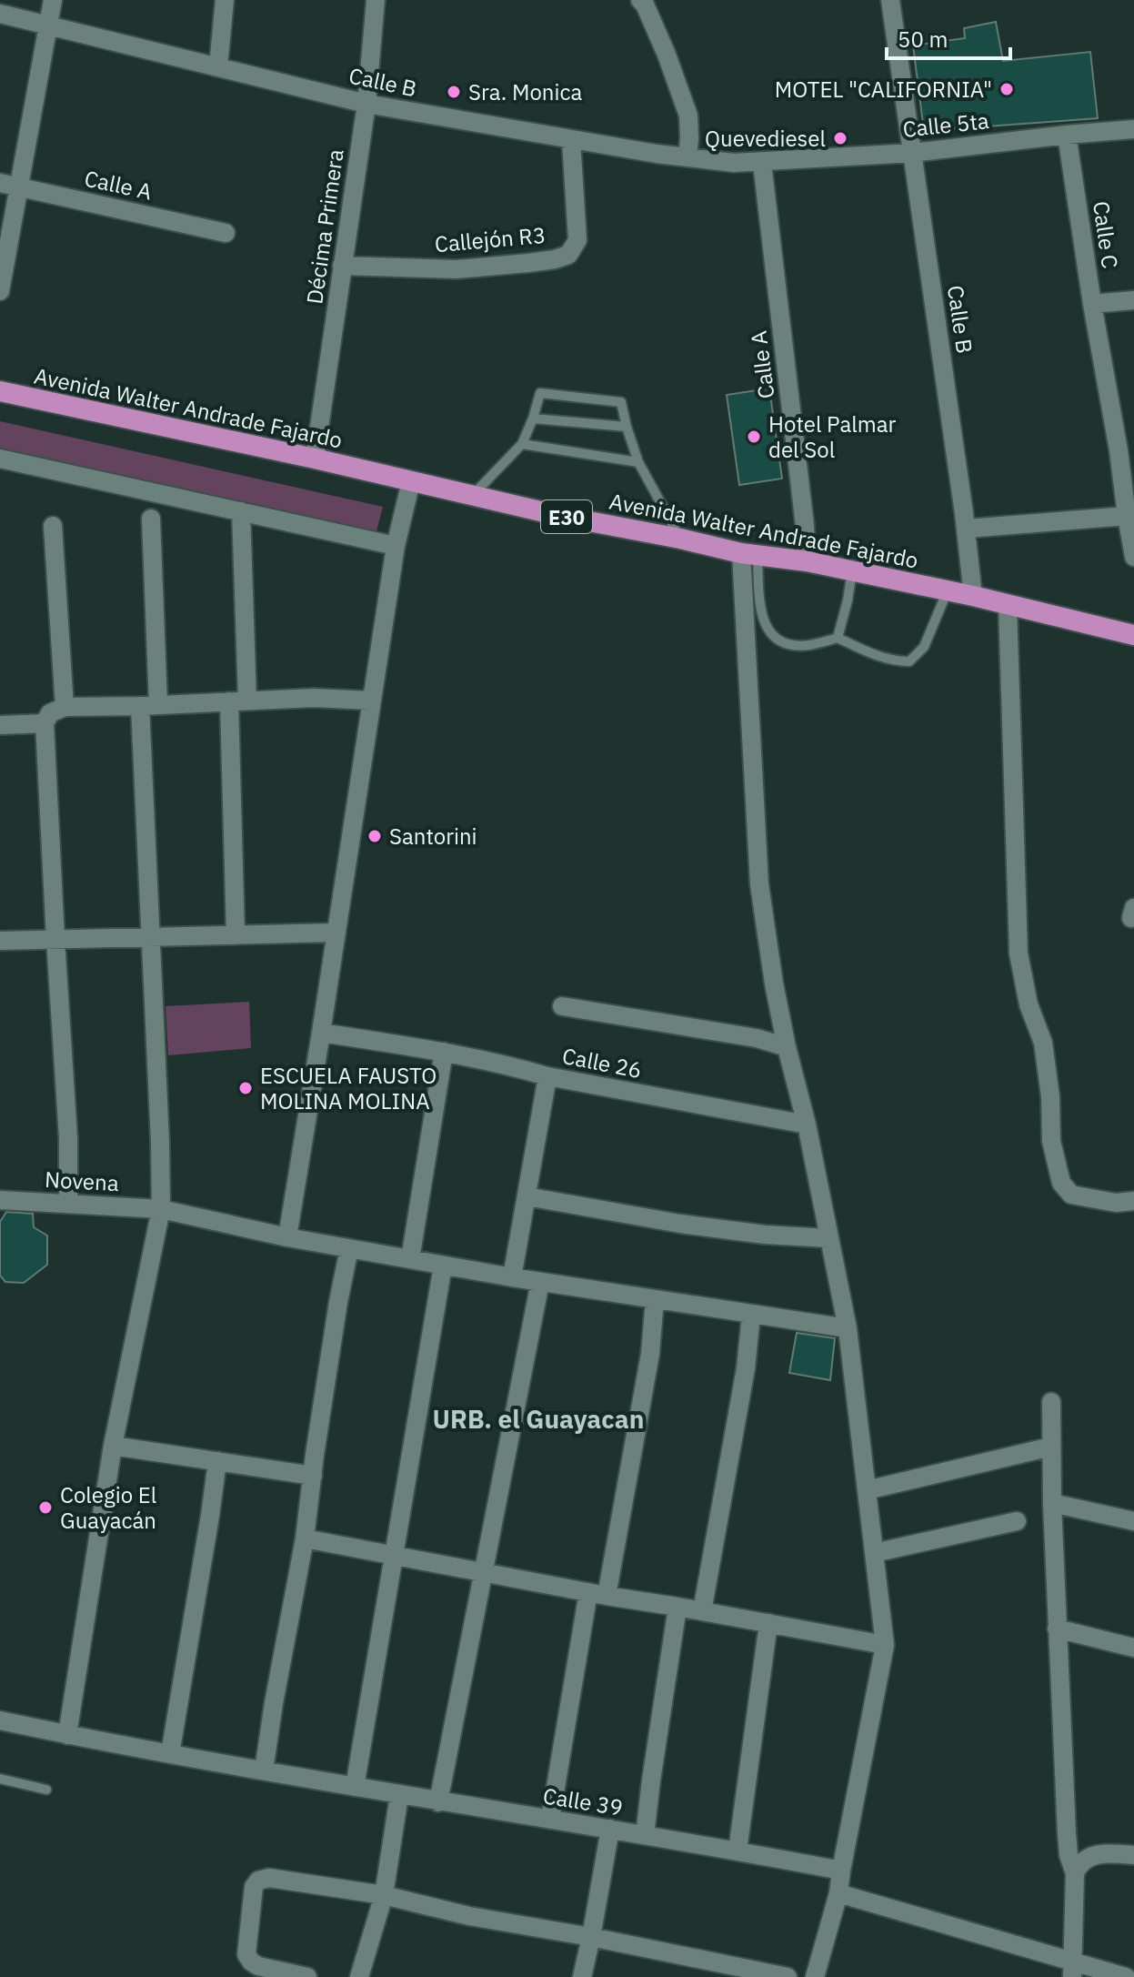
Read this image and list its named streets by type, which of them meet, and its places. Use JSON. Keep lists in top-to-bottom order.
{
  "streets": {
    "main road": ["Avenida Walter Andrade Fajardo", "E30"],
    "street": [
      "Calle B",
      "Calle 5ta",
      "Calle A",
      "Décima Primera",
      "Calle C",
      "Callejón R3",
      "Calle 26",
      "Novena",
      "Calle 39"
    ]
  },
  "crossings": [
    ["Calle B", "Calle 5ta"],
    ["Calle B", "Calle A"],
    ["Calle B", "Décima Primera"],
    ["Calle B", "Callejón R3"],
    ["Calle B", "Avenida Walter Andrade Fajardo"],
    ["Calle 5ta", "Calle A"],
    ["Calle 5ta", "Calle C"],
    ["Calle A", "Avenida Walter Andrade Fajardo"],
    ["Décima Primera", "Callejón R3"],
    ["Décima Primera", "Avenida Walter Andrade Fajardo"],
    ["Calle 26", "Novena"]
  ],
  "districts": ["URB. el Guayacan"],
  "places": [
    "MOTEL \"CALIFORNIA\"",
    "Sra. Monica",
    "Quevediesel",
    "Hotel Palmar del Sol",
    "Santorini",
    "ESCUELA FAUSTO MOLINA MOLINA",
    "Colegio El Guayacán"
  ],
  "scale_bar": "50 m"
}
